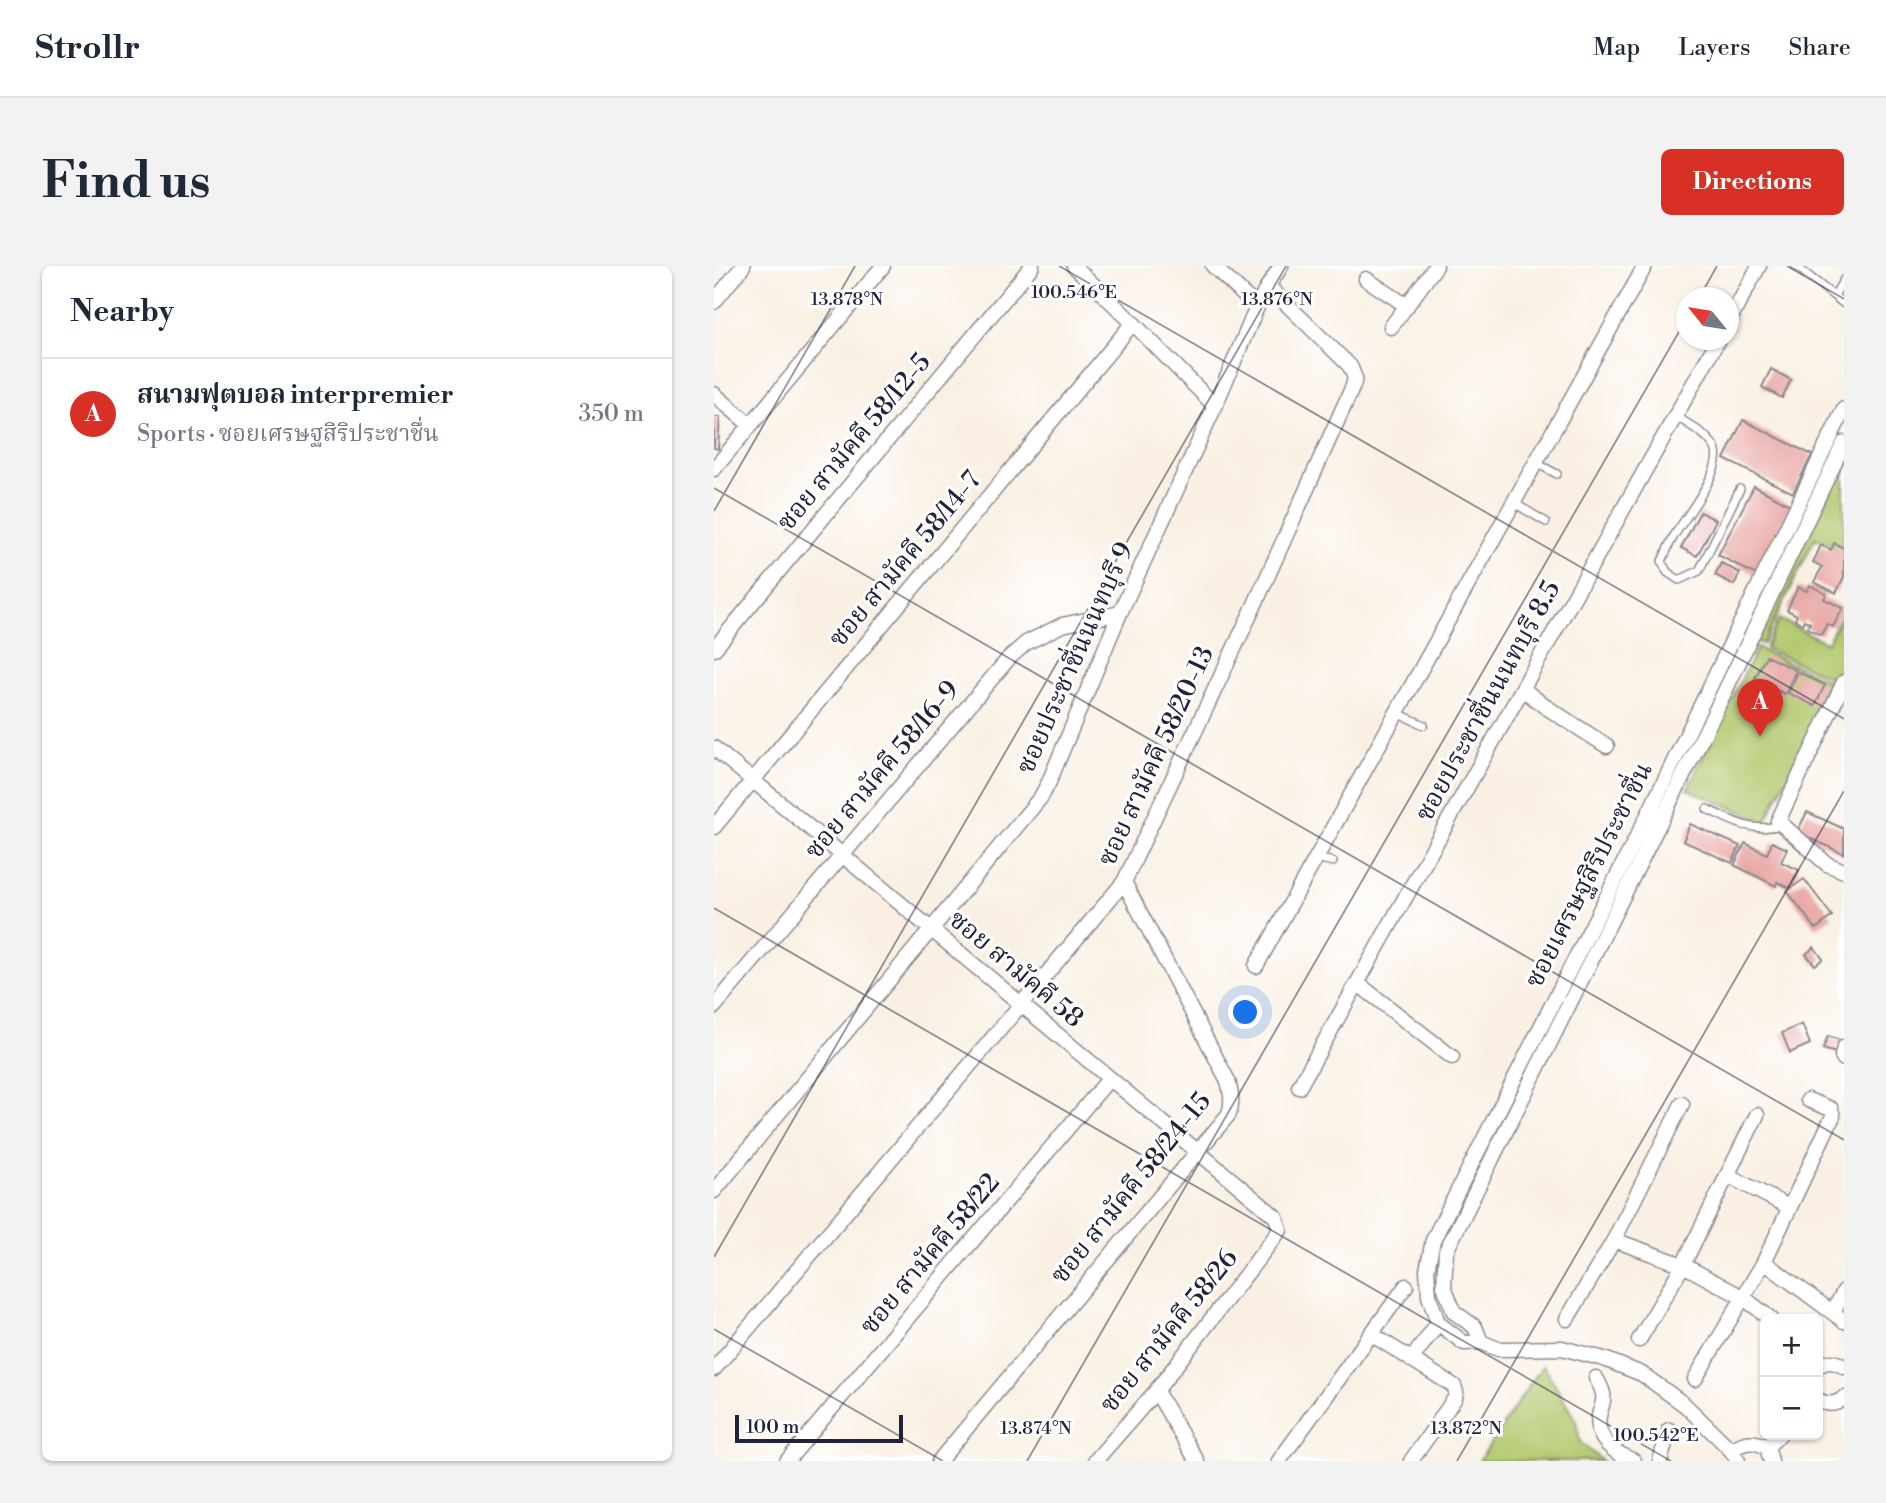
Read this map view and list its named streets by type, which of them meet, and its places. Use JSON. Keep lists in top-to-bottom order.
{
  "streets": {
    "street": [
      "ซอย สามัคคี 58/12-5",
      "ซอย สามัคคี 58/14-7",
      "ซอยประชาชื่นนนทบุรี 9",
      "ซอยประชาชื่นนนทบุรี 8.5",
      "ซอย สามัคคี 58/20-13",
      "ซอย สามัคคี 58/16-9",
      "ซอยเศรษฐสิริประชาชื่น",
      "ซอย สามัคคี 58",
      "ซอย สามัคคี 58/24-15",
      "ซอย สามัคคี 58/22",
      "ซอย สามัคคี 58/26"
    ]
  },
  "crossings": [
    ["ซอย สามัคคี 58/14-7", "ซอย สามัคคี 58"],
    ["ซอยประชาชื่นนนทบุรี 9", "ซอย สามัคคี 58/20-13"],
    ["ซอยประชาชื่นนนทบุรี 9", "ซอย สามัคคี 58/16-9"],
    ["ซอยประชาชื่นนนทบุรี 9", "ซอย สามัคคี 58"],
    ["ซอย สามัคคี 58/20-13", "ซอย สามัคคี 58"],
    ["ซอย สามัคคี 58/20-13", "ซอย สามัคคี 58/24-15"],
    ["ซอย สามัคคี 58/16-9", "ซอย สามัคคี 58"],
    ["ซอย สามัคคี 58", "ซอย สามัคคี 58/24-15"],
    ["ซอย สามัคคี 58", "ซอย สามัคคี 58/22"],
    ["ซอย สามัคคี 58", "ซอย สามัคคี 58/26"]
  ],
  "scale_bar": "100 m",
  "north": "top left",
  "page": {
    "header": "Strollr",
    "nav": ["Map", "Layers", "Share"],
    "buttons": "Directions",
    "title": "Find us",
    "heading": "Nearby",
    "list": [
      {
        "mark": "A",
        "name": "สนามฟุตบอล interpremier",
        "note": "Sports · ซอยเศรษฐสิริประชาชื่น",
        "value": "350 m"
      }
    ],
    "pins": "A",
    "map_buttons": ["+", "−"],
    "scale": "100 m"
  },
  "coordinates": [
    "100.546°E",
    "13.878°N",
    "13.876°N",
    "13.874°N",
    "13.872°N",
    "100.542°E"
  ]
}
